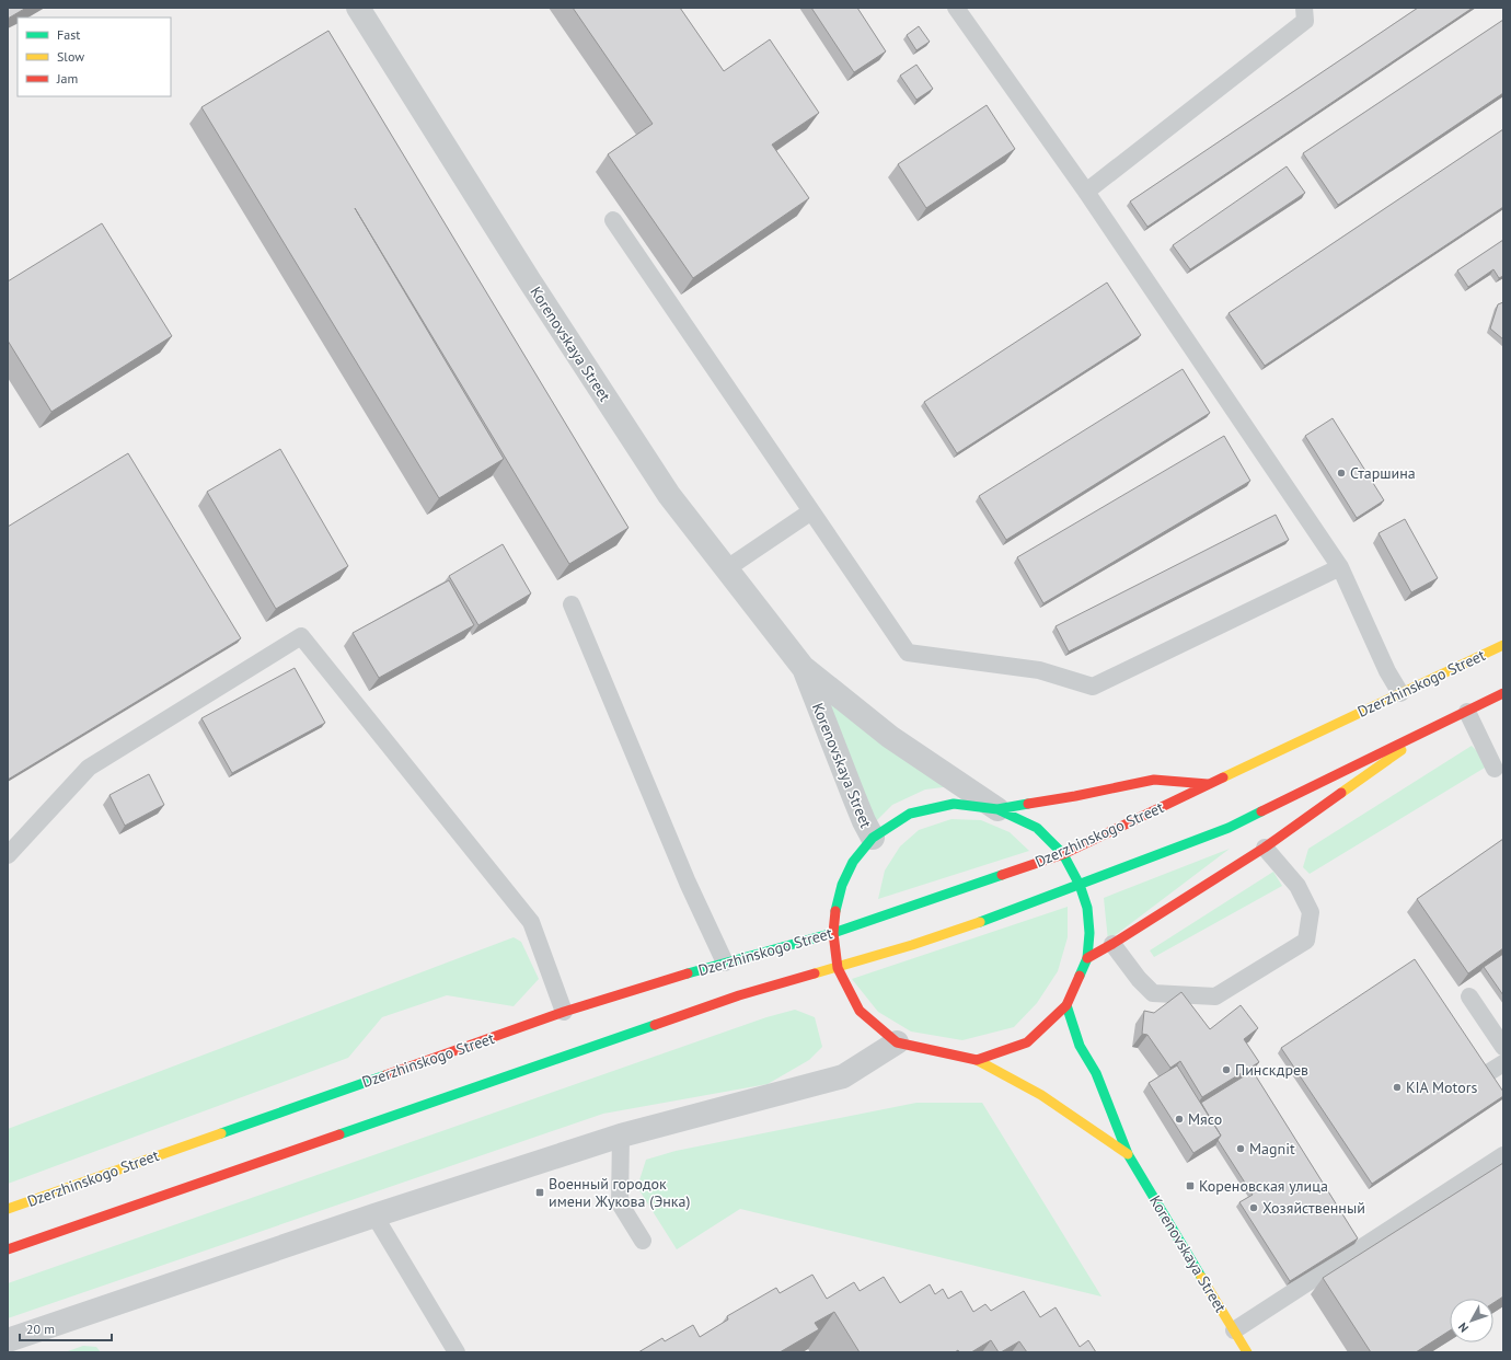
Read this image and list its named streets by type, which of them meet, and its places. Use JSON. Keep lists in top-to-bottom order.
{
  "streets": {
    "main road": ["Korenovskaya Street", "Dzerzhinskogo Street"]
  },
  "crossings": [
    ["Korenovskaya Street", "Dzerzhinskogo Street"]
  ],
  "places": {
    "other": [
      "Старшина",
      "Пинскдрев",
      "KIA Motors",
      "Мясо",
      "Magnit",
      "Хозяйственный"
    ],
    "transit": ["Кореновская улица", "Военный городок имени Жукова (Энка)"]
  },
  "legend": ["Fast", "Slow", "Jam"],
  "scale_bar": "20 m",
  "north": "bottom left"
}
